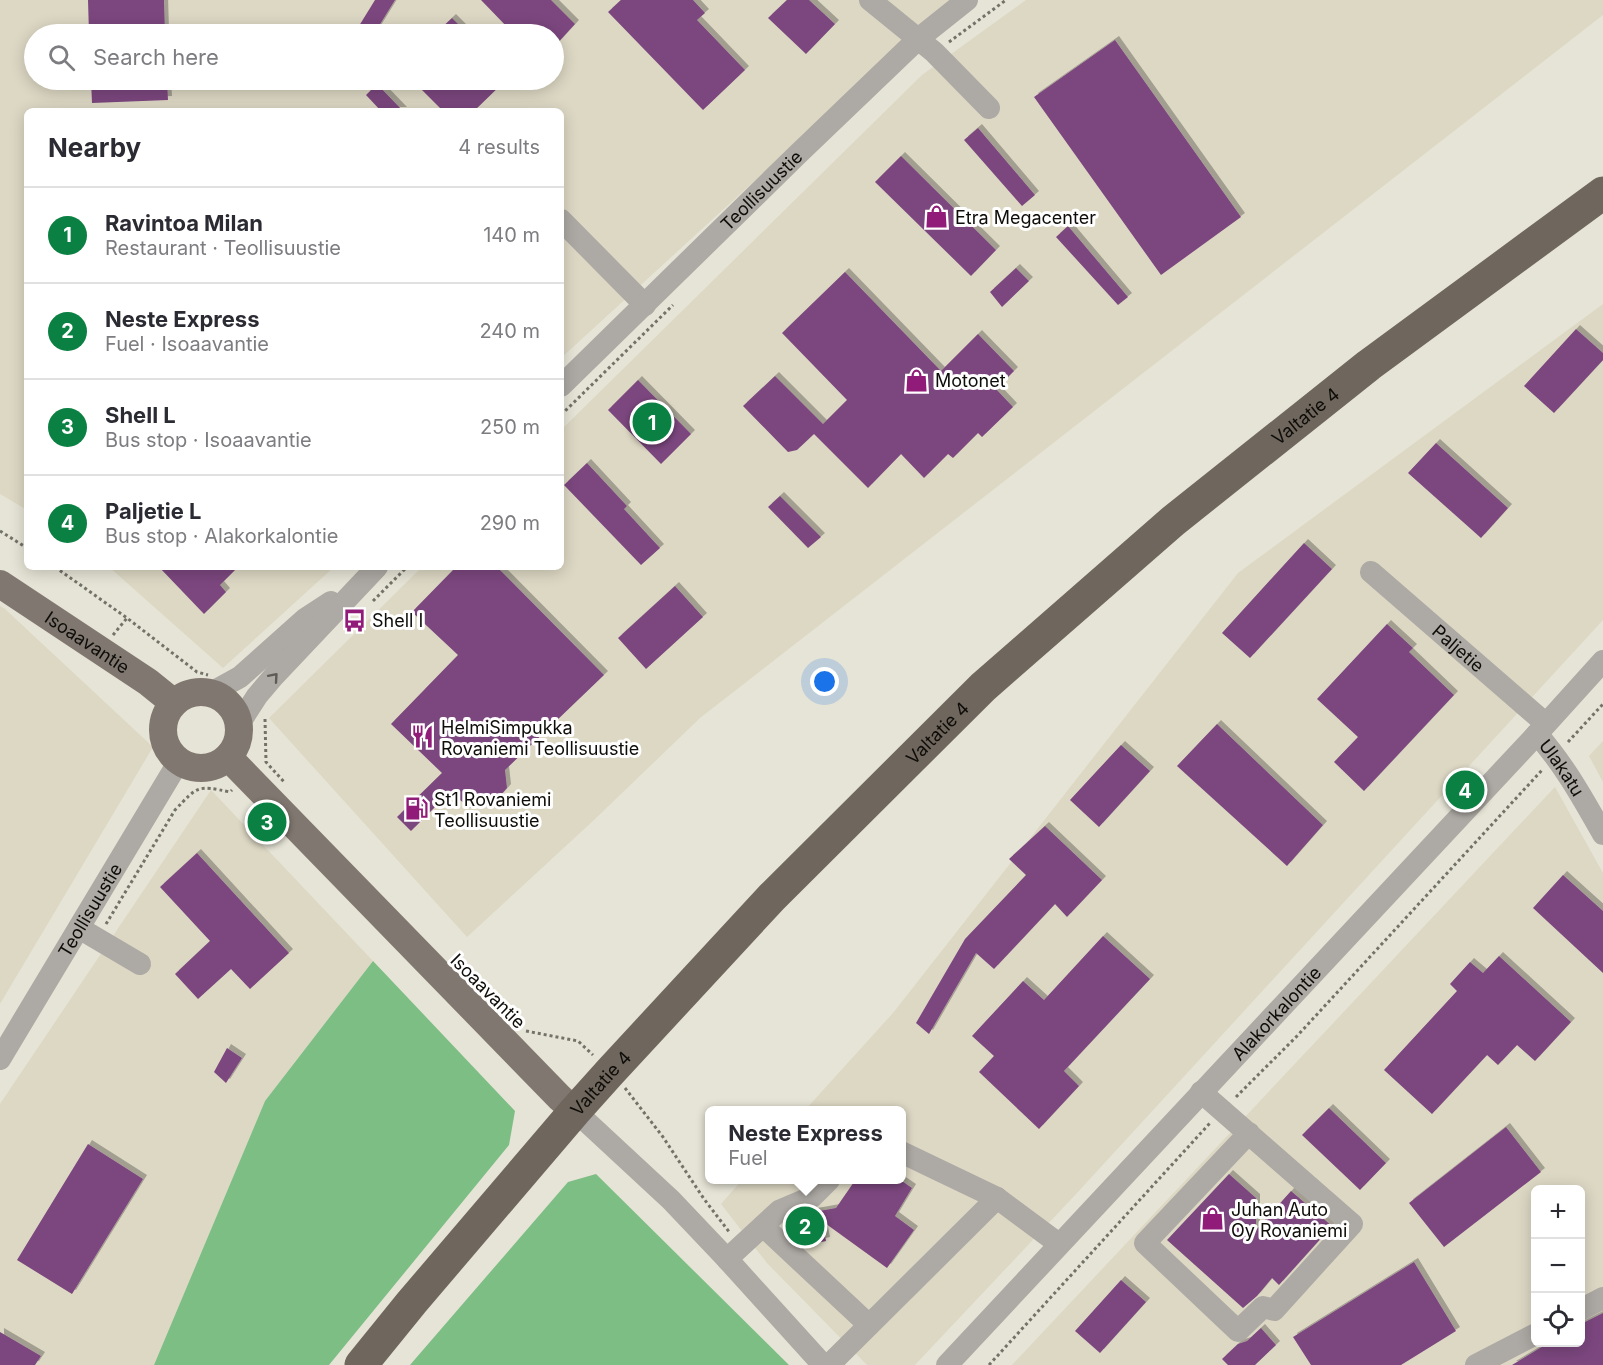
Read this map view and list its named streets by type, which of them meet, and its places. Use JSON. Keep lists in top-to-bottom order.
{
  "streets": {
    "highway": ["Valtatie 4"],
    "main road": ["Isoaavantie"],
    "street": [
      "Teollisuustie",
      "Paljetie",
      "Ulakatu",
      "Alakorkalontie"
    ]
  },
  "crossings": [
    ["Teollisuustie", "Isoaavantie"],
    ["Valtatie 4", "Isoaavantie"],
    ["Paljetie", "Ulakatu"],
    ["Paljetie", "Alakorkalontie"],
    ["Ulakatu", "Alakorkalontie"]
  ],
  "places": {
    "shop": ["Etra Megacenter", "Motonet", "Juhan Auto Oy Rovaniemi"],
    "bus stop": ["Shell I"],
    "restaurant": ["HelmiSimpukka Rovaniemi Teollisuustie"],
    "fuel station": ["St1 Rovaniemi Teollisuustie"]
  },
  "page": {
    "search": "Search here",
    "heading": ["Nearby", "4 results"],
    "list": [
      {
        "mark": "1",
        "name": "Ravintoa Milan",
        "note": "Restaurant · Teollisuustie",
        "value": "140 m"
      },
      {
        "mark": "2",
        "name": "Neste Express",
        "note": "Fuel · Isoaavantie",
        "value": "240 m"
      },
      {
        "mark": "3",
        "name": "Shell L",
        "note": "Bus stop · Isoaavantie",
        "value": "250 m"
      },
      {
        "mark": "4",
        "name": "Paljetie L",
        "note": "Bus stop · Alakorkalontie",
        "value": "290 m"
      }
    ],
    "pins": [
      "1",
      "4",
      "3",
      "2"
    ],
    "popup": ["Neste Express", "Fuel"],
    "map_buttons": ["+", "−"]
  }
}
